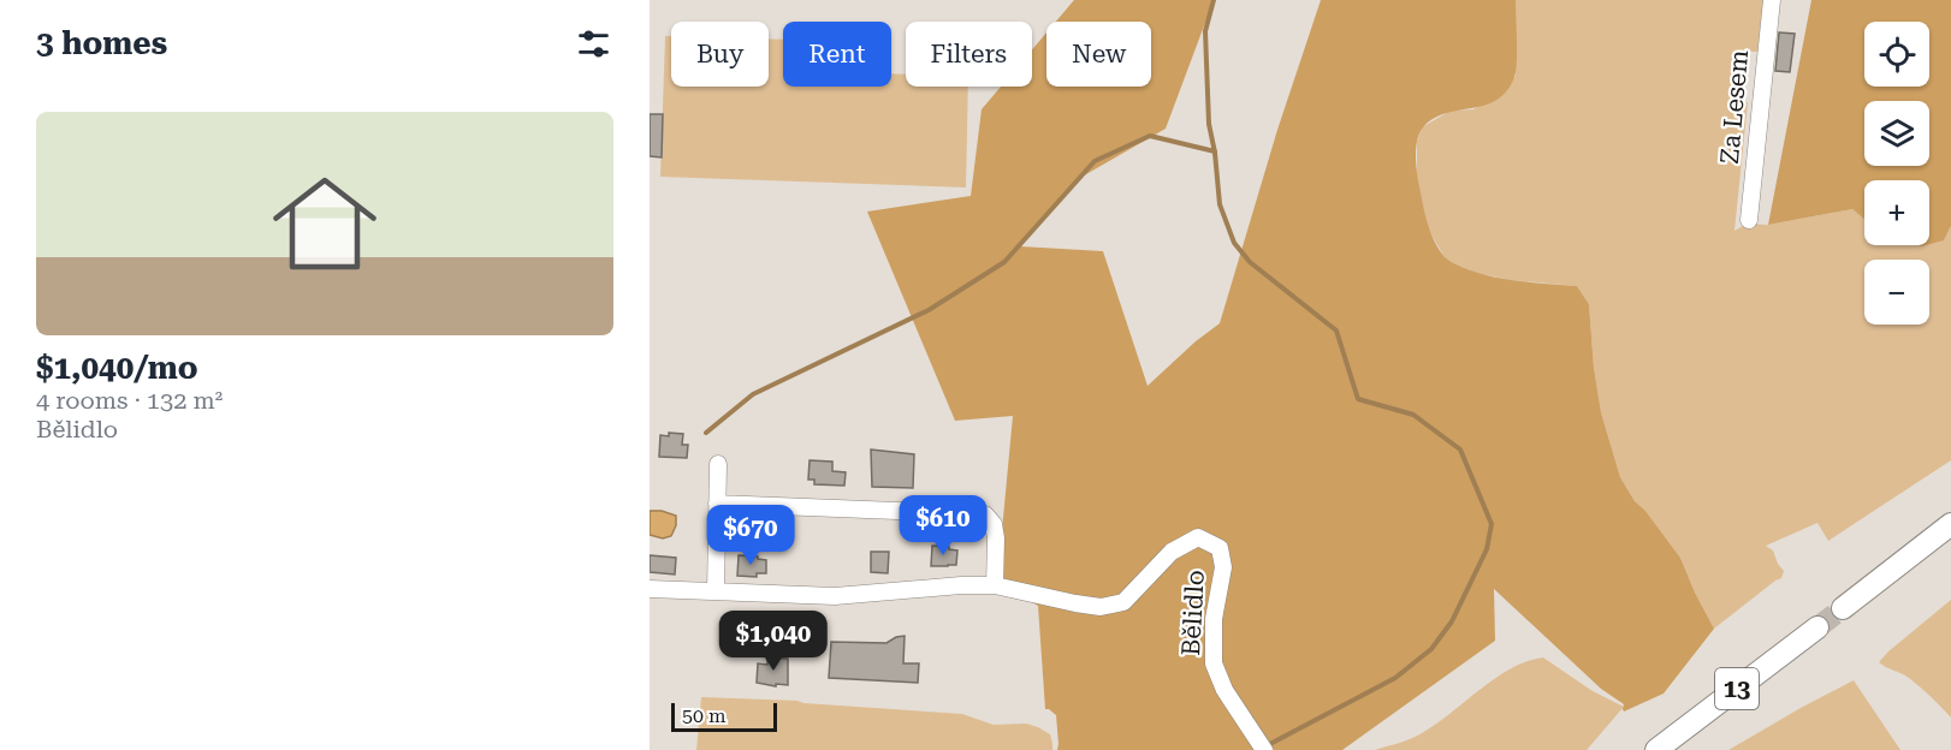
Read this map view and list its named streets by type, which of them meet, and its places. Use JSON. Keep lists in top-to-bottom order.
{
  "streets": {
    "main road": ["13"],
    "street": ["Za Lesem", "Bělidlo"]
  },
  "scale_bar": "50 m",
  "page": {
    "heading": "3 homes",
    "map_buttons": ["+", "−"],
    "chip": [
      "Buy",
      "Rent",
      "Filters",
      "New"
    ],
    "list": [
      {
        "name": "$1,040/mo",
        "note": "4 rooms · 132 m² · Bělidlo"
      }
    ],
    "price": ["$610", "$670", "$1,040"],
    "scale": "50 m"
  }
}
